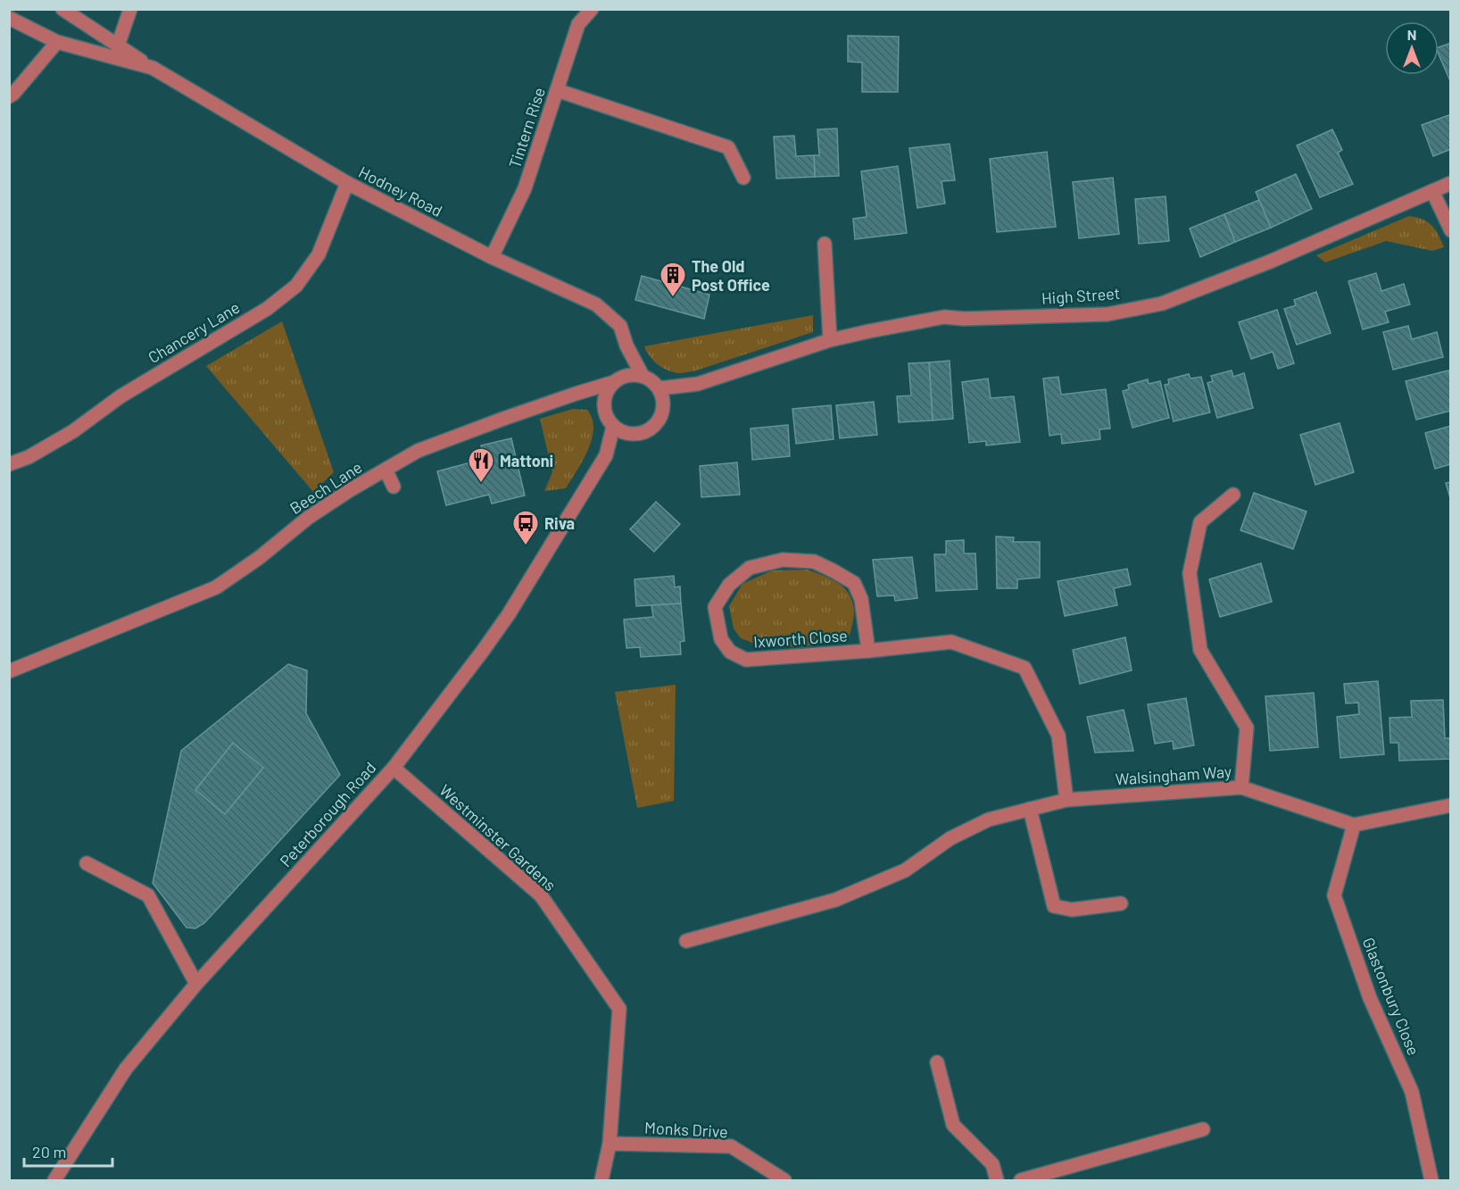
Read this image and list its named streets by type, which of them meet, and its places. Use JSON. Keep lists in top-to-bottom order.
{
  "streets": {
    "street": [
      "Tintern Rise",
      "Hodney Road",
      "High Street",
      "Chancery Lane",
      "Beech Lane",
      "Ixworth Close",
      "Walsingham Way",
      "Peterborough Road",
      "Westminster Gardens",
      "Glastonbury Close",
      "Monks Drive"
    ]
  },
  "crossings": [
    ["Tintern Rise", "Hodney Road"],
    ["Hodney Road", "High Street"],
    ["Hodney Road", "Chancery Lane"],
    ["Hodney Road", "Beech Lane"],
    ["Hodney Road", "Peterborough Road"],
    ["High Street", "Beech Lane"],
    ["High Street", "Peterborough Road"],
    ["Beech Lane", "Peterborough Road"],
    ["Ixworth Close", "Walsingham Way"],
    ["Walsingham Way", "Glastonbury Close"],
    ["Peterborough Road", "Westminster Gardens"],
    ["Westminster Gardens", "Monks Drive"]
  ],
  "places": {
    "building": ["The Old Post Office"],
    "restaurant": ["Mattoni"],
    "bus stop": ["Riva"]
  },
  "scale_bar": "20 m",
  "north": "top"
}
